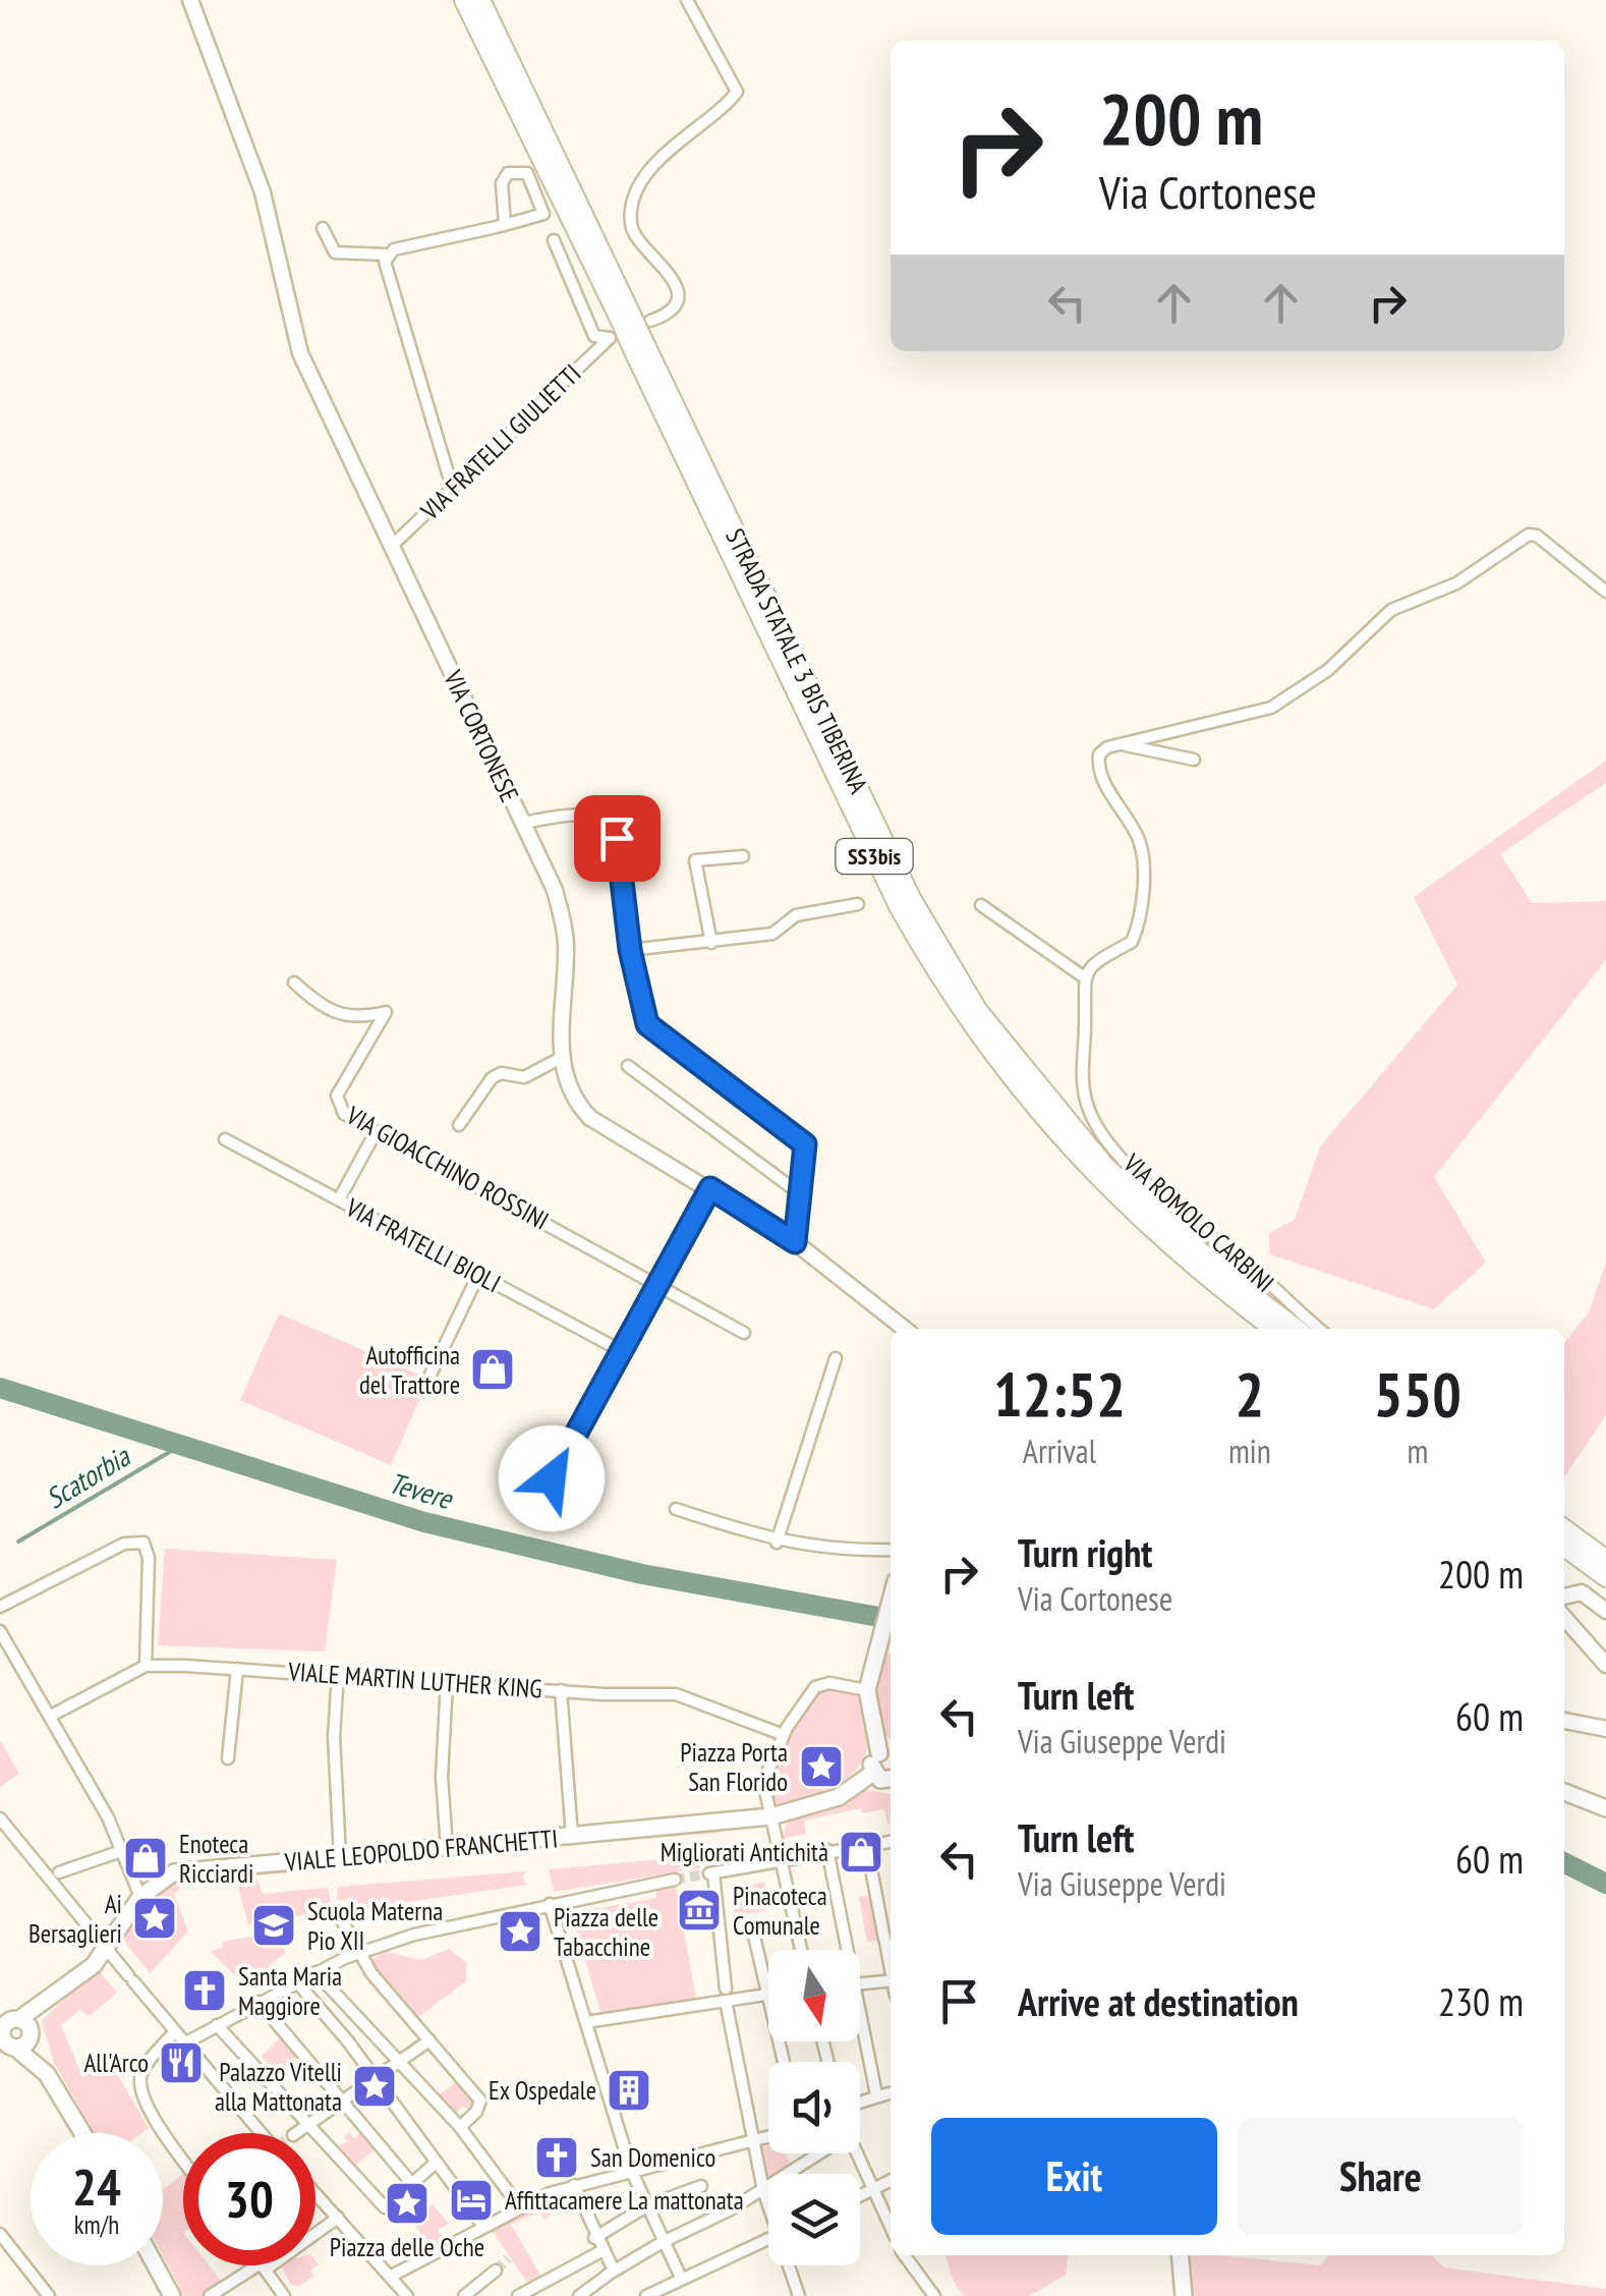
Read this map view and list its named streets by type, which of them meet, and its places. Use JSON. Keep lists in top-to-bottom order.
{
  "streets": {
    "highway": ["STRADA STATALE 3 BIS TIBERINA", "SS3bis"],
    "main road": ["VIALE LEOPOLDO FRANCHETTI"],
    "street": [
      "VIA FRATELLI GIULIETTI",
      "VIA CORTONESE",
      "VIA GIOACCHINO ROSSINI",
      "VIA ROMOLO CARBINI",
      "VIA FRATELLI BIOLI",
      "VIALE MARTIN LUTHER KING"
    ]
  },
  "crossings": [
    ["VIA FRATELLI GIULIETTI", "VIA CORTONESE"]
  ],
  "water": ["Scatorbia", "Tevere"],
  "places": {
    "shop": ["Autofficina del Trattore", "Migliorati Antichità", "Enoteca Ricciardi"],
    "place": [
      "Piazza Porta San Florido",
      "Ai Bersaglieri",
      "Piazza delle Tabacchine",
      "Palazzo Vitelli alla Mattonata",
      "Piazza delle Oche"
    ],
    "museum": ["Pinacoteca Comunale"],
    "school or university": ["Scuola Materna Pio XII"],
    "church": ["Santa Maria Maggiore", "San Domenico"],
    "restaurant": ["All'Arco"],
    "building": ["Ex Ospedale"],
    "hotel": ["Affittacamere La mattonata"]
  },
  "north": "bottom",
  "page": {
    "turn": ["200 m", "Via Cortonese"],
    "eta": [
      "12:52",
      "Arrival",
      "2",
      "min",
      "550",
      "m"
    ],
    "list": [
      {
        "name": "Turn right",
        "note": "Via Cortonese",
        "value": "200 m"
      },
      {
        "name": "Turn left",
        "note": "Via Giuseppe Verdi",
        "value": "60 m"
      },
      {
        "name": "Turn left",
        "note": "Via Giuseppe Verdi",
        "value": "60 m"
      },
      {
        "name": "Arrive at destination",
        "value": "230 m"
      }
    ],
    "buttons": ["Exit", "Share"],
    "speed": "24 km/h",
    "limit": "30"
  }
}
